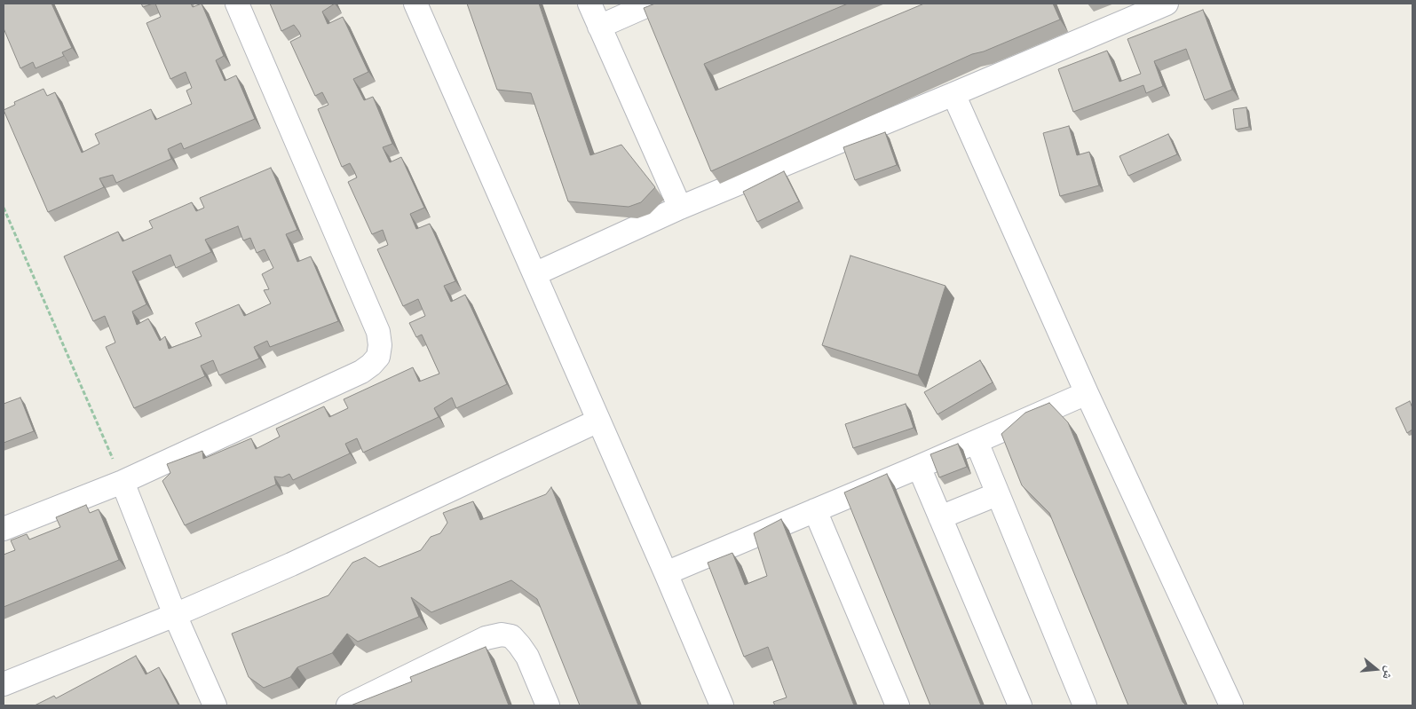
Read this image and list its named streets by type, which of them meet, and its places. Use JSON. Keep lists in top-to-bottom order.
{
  "north": "right"
}
